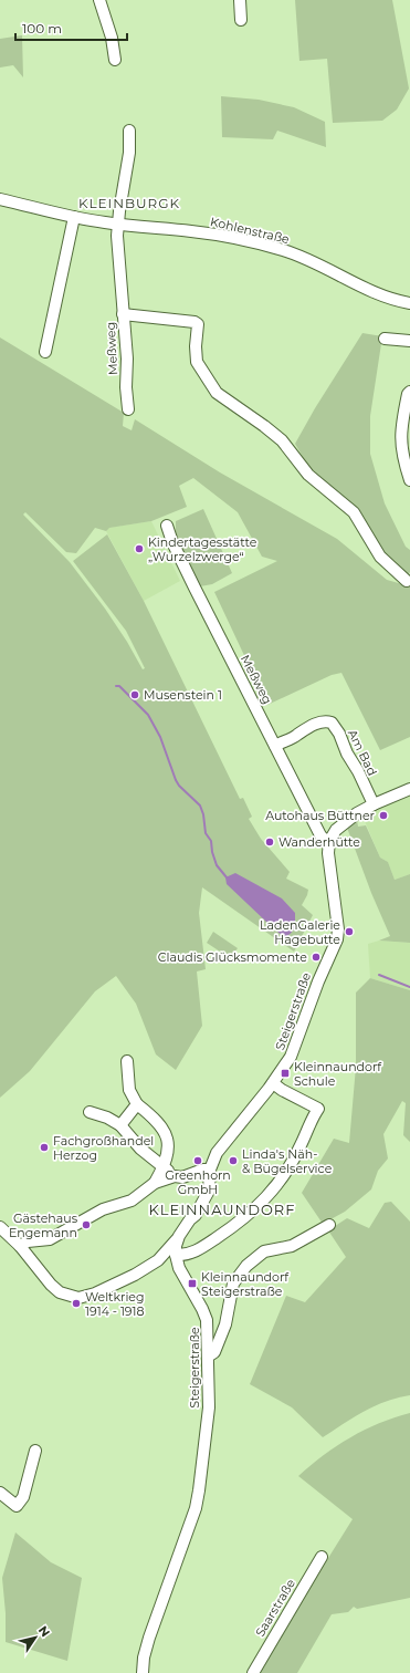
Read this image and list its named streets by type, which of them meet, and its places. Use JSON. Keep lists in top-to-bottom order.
{
  "streets": {
    "street": [
      "Kohlenstraße",
      "Meßweg",
      "Am Bad",
      "Steigerstraße",
      "Saarstraße"
    ]
  },
  "crossings": [
    ["Kohlenstraße", "Meßweg"],
    ["Meßweg", "Am Bad"],
    ["Meßweg", "Steigerstraße"]
  ],
  "districts": ["KLEINBURGK", "KLEINNAUNDORF"],
  "places": {
    "other": [
      "Kindertagesstätte „Wurzelzwerge“",
      "Musenstein 1",
      "Autohaus Büttner",
      "Wanderhütte",
      "LadenGalerie Hagebutte",
      "Claudis Glücksmomente",
      "Fachgroßhandel Herzog",
      "Greenhorn GmbH",
      "Linda's Näh- & Bügelservice",
      "Gästehaus Engemann",
      "Weltkrieg 1914 - 1918"
    ],
    "transit": ["Kleinnaundorf Schule", "Kleinnaundorf Steigerstraße"]
  },
  "scale_bar": "100 m",
  "north": "top right"
}
